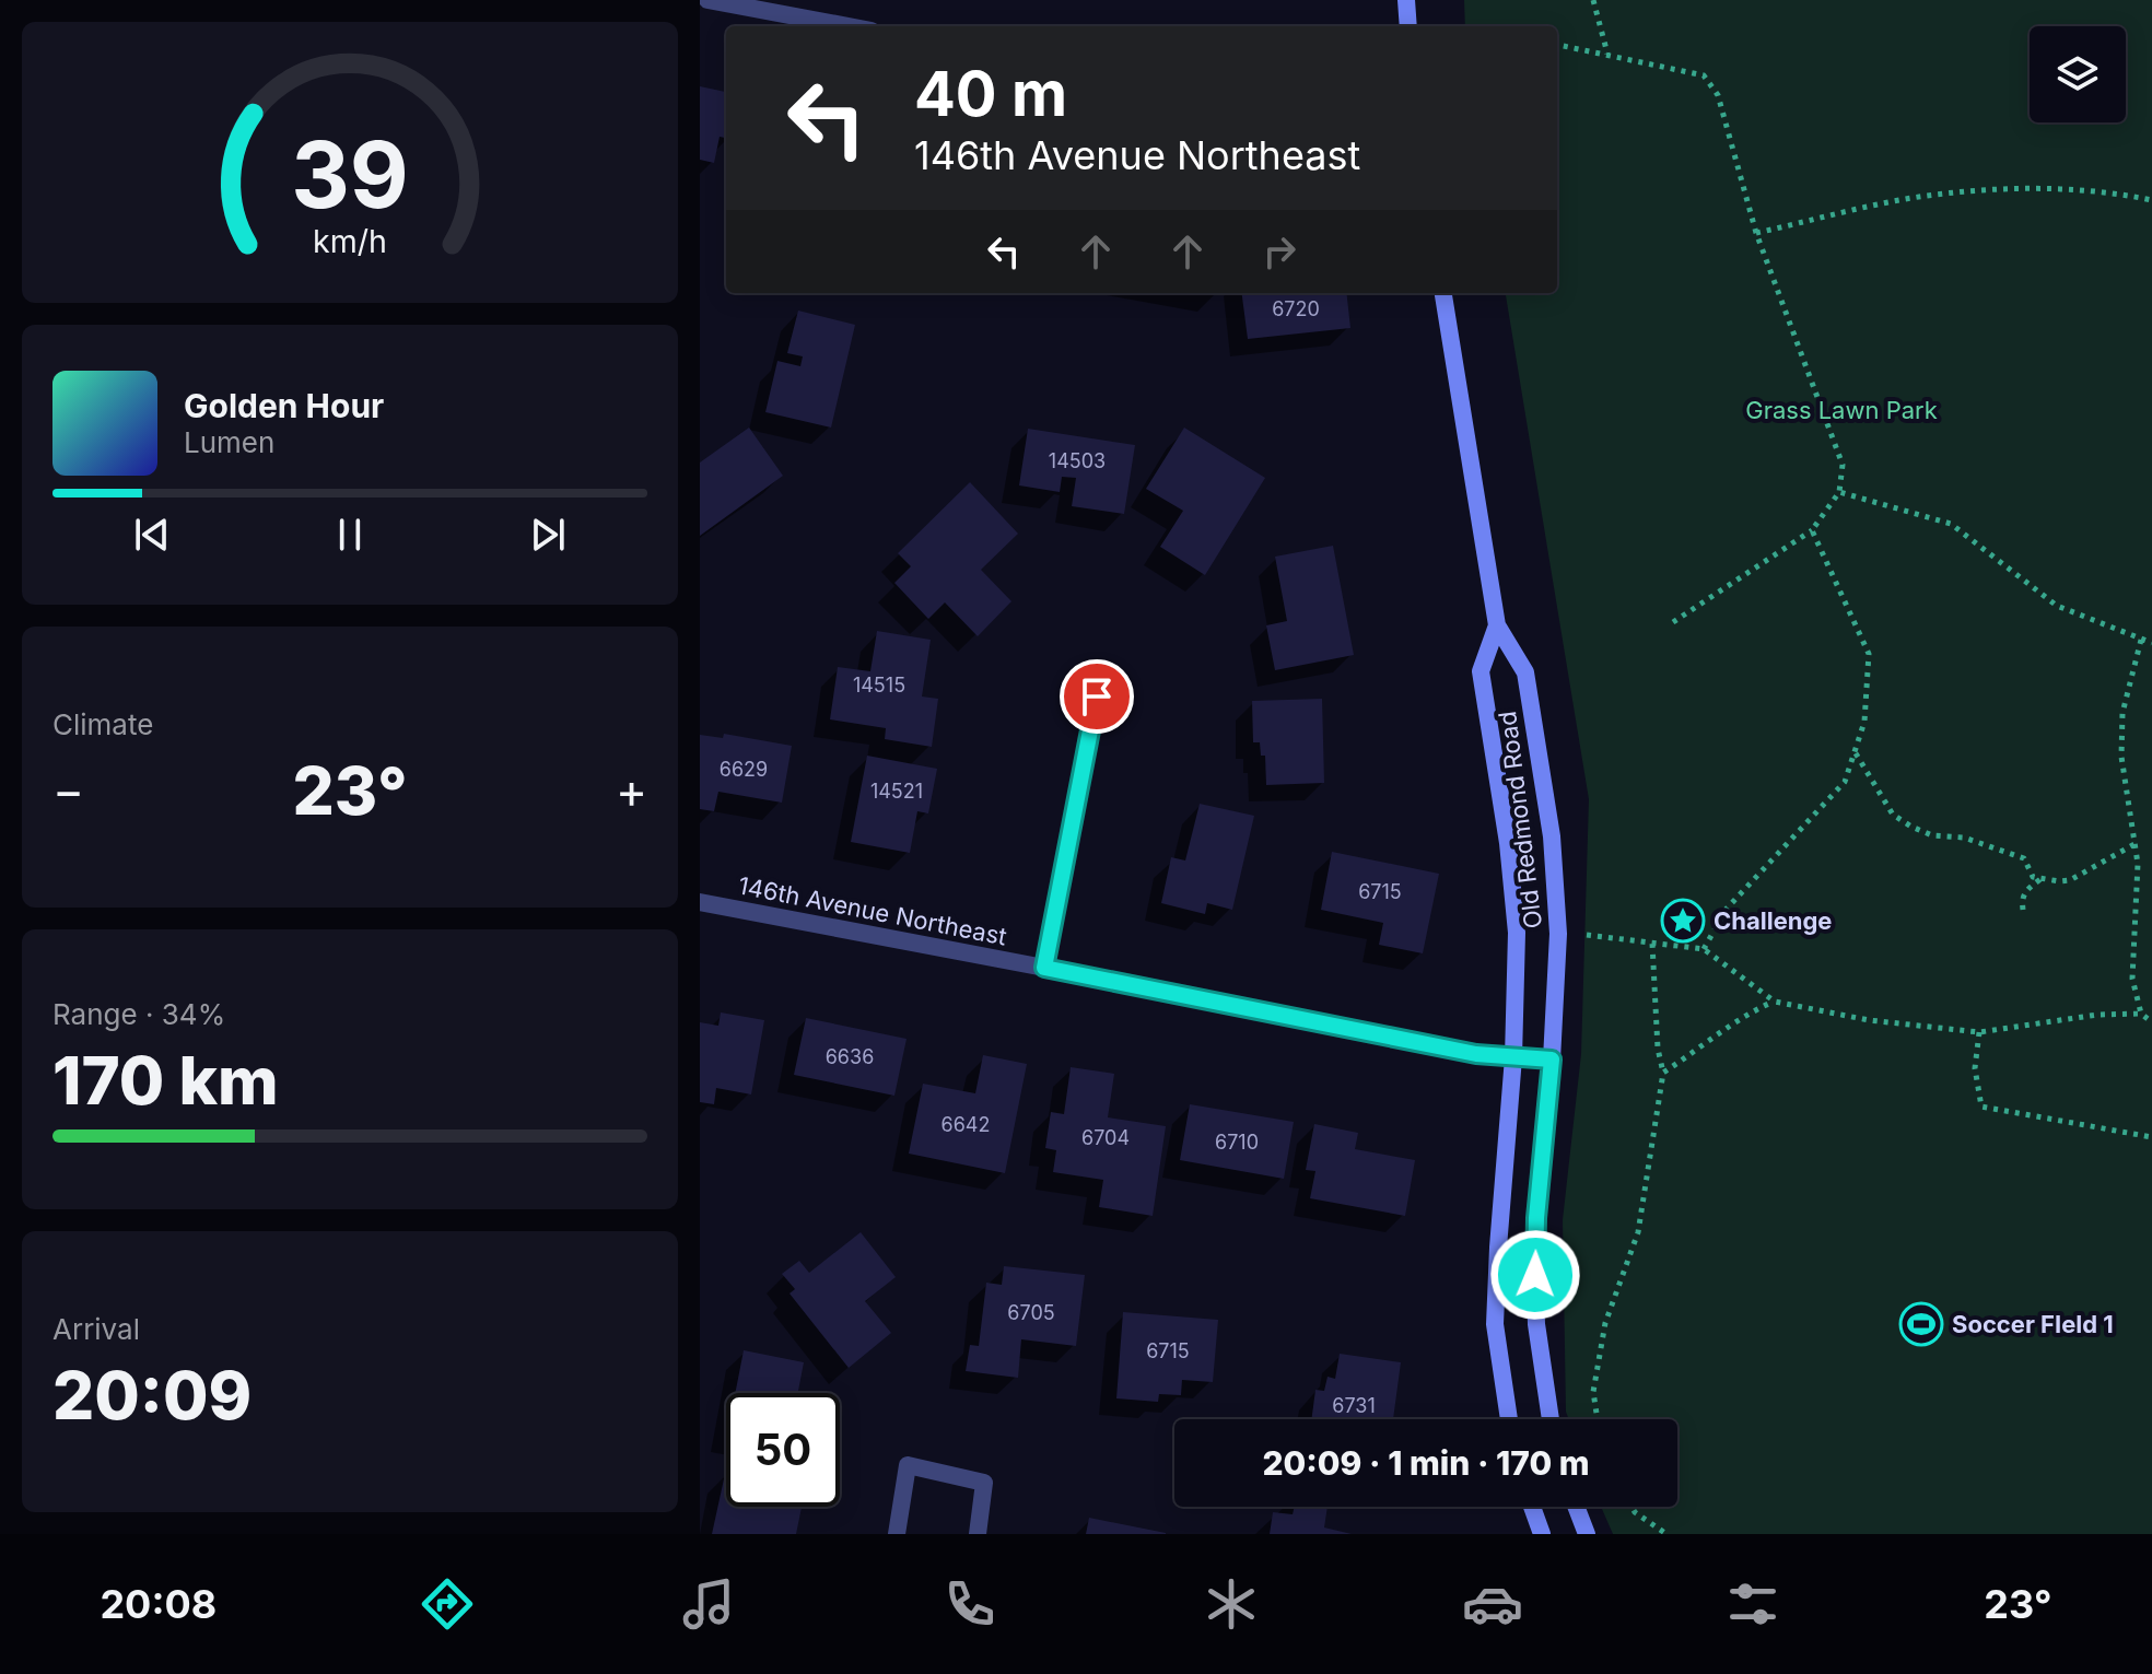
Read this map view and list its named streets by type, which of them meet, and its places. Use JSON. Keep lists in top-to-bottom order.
{
  "streets": {
    "main road": ["Old Redmond Road"],
    "street": ["146th Avenue Northeast"]
  },
  "crossings": [
    ["Old Redmond Road", "146th Avenue Northeast"]
  ],
  "parks": ["Grass Lawn Park"],
  "places": {
    "place": ["Challenge"],
    "sports": ["Soccer FIeld 1"]
  },
  "house_numbers": [
    "6720",
    "14503",
    "14515",
    "6629",
    "14521",
    "6715",
    "6636",
    "6642",
    "6704",
    "6710",
    "6705",
    "6715",
    "6731"
  ],
  "page": {
    "turn": ["40 m", "146th Avenue Northeast"],
    "song": ["Golden Hour", "Lumen"],
    "tile": [
      "Climate",
      ["Range · 34%", "170 km"],
      ["Arrival", "20:09"]
    ],
    "heat": ["−", "23°", "+"],
    "limit": "50",
    "trip": "20:09 · 1 min · 170 m",
    "tabs": ["20:08", "23°"],
    "gauge": ["39", "km/h"]
  }
}
